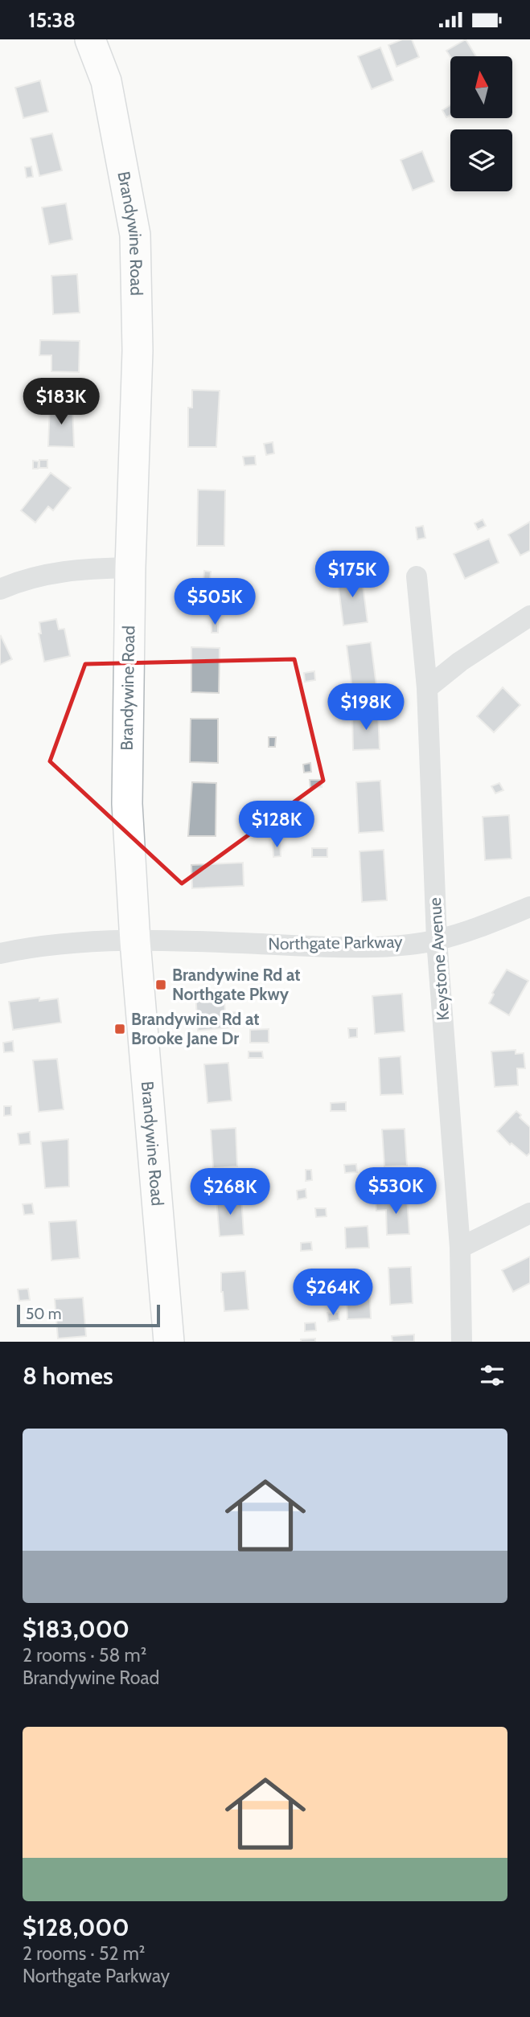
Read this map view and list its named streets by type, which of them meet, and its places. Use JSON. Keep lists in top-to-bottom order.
{
  "streets": {
    "main road": ["Brandywine Road"],
    "street": ["Northgate Parkway", "Keystone Avenue"]
  },
  "crossings": [
    ["Brandywine Road", "Northgate Parkway"],
    ["Northgate Parkway", "Keystone Avenue"]
  ],
  "places": {
    "transit": ["Brandywine Rd at Northgate Pkwy", "Brandywine Rd at Brooke Jane Dr"]
  },
  "scale_bar": "50 m",
  "north": "top",
  "page": {
    "status": "15:38",
    "price": [
      "$183K",
      "$175K",
      "$505K",
      "$198K",
      "$128K",
      "$530K",
      "$268K",
      "$264K"
    ],
    "scale": "50 m",
    "heading": "8 homes",
    "list": [
      {
        "name": "$183,000",
        "note": "2 rooms · 58 m² · Brandywine Road"
      },
      {
        "name": "$128,000",
        "note": "2 rooms · 52 m² · Northgate Parkway"
      }
    ]
  }
}
